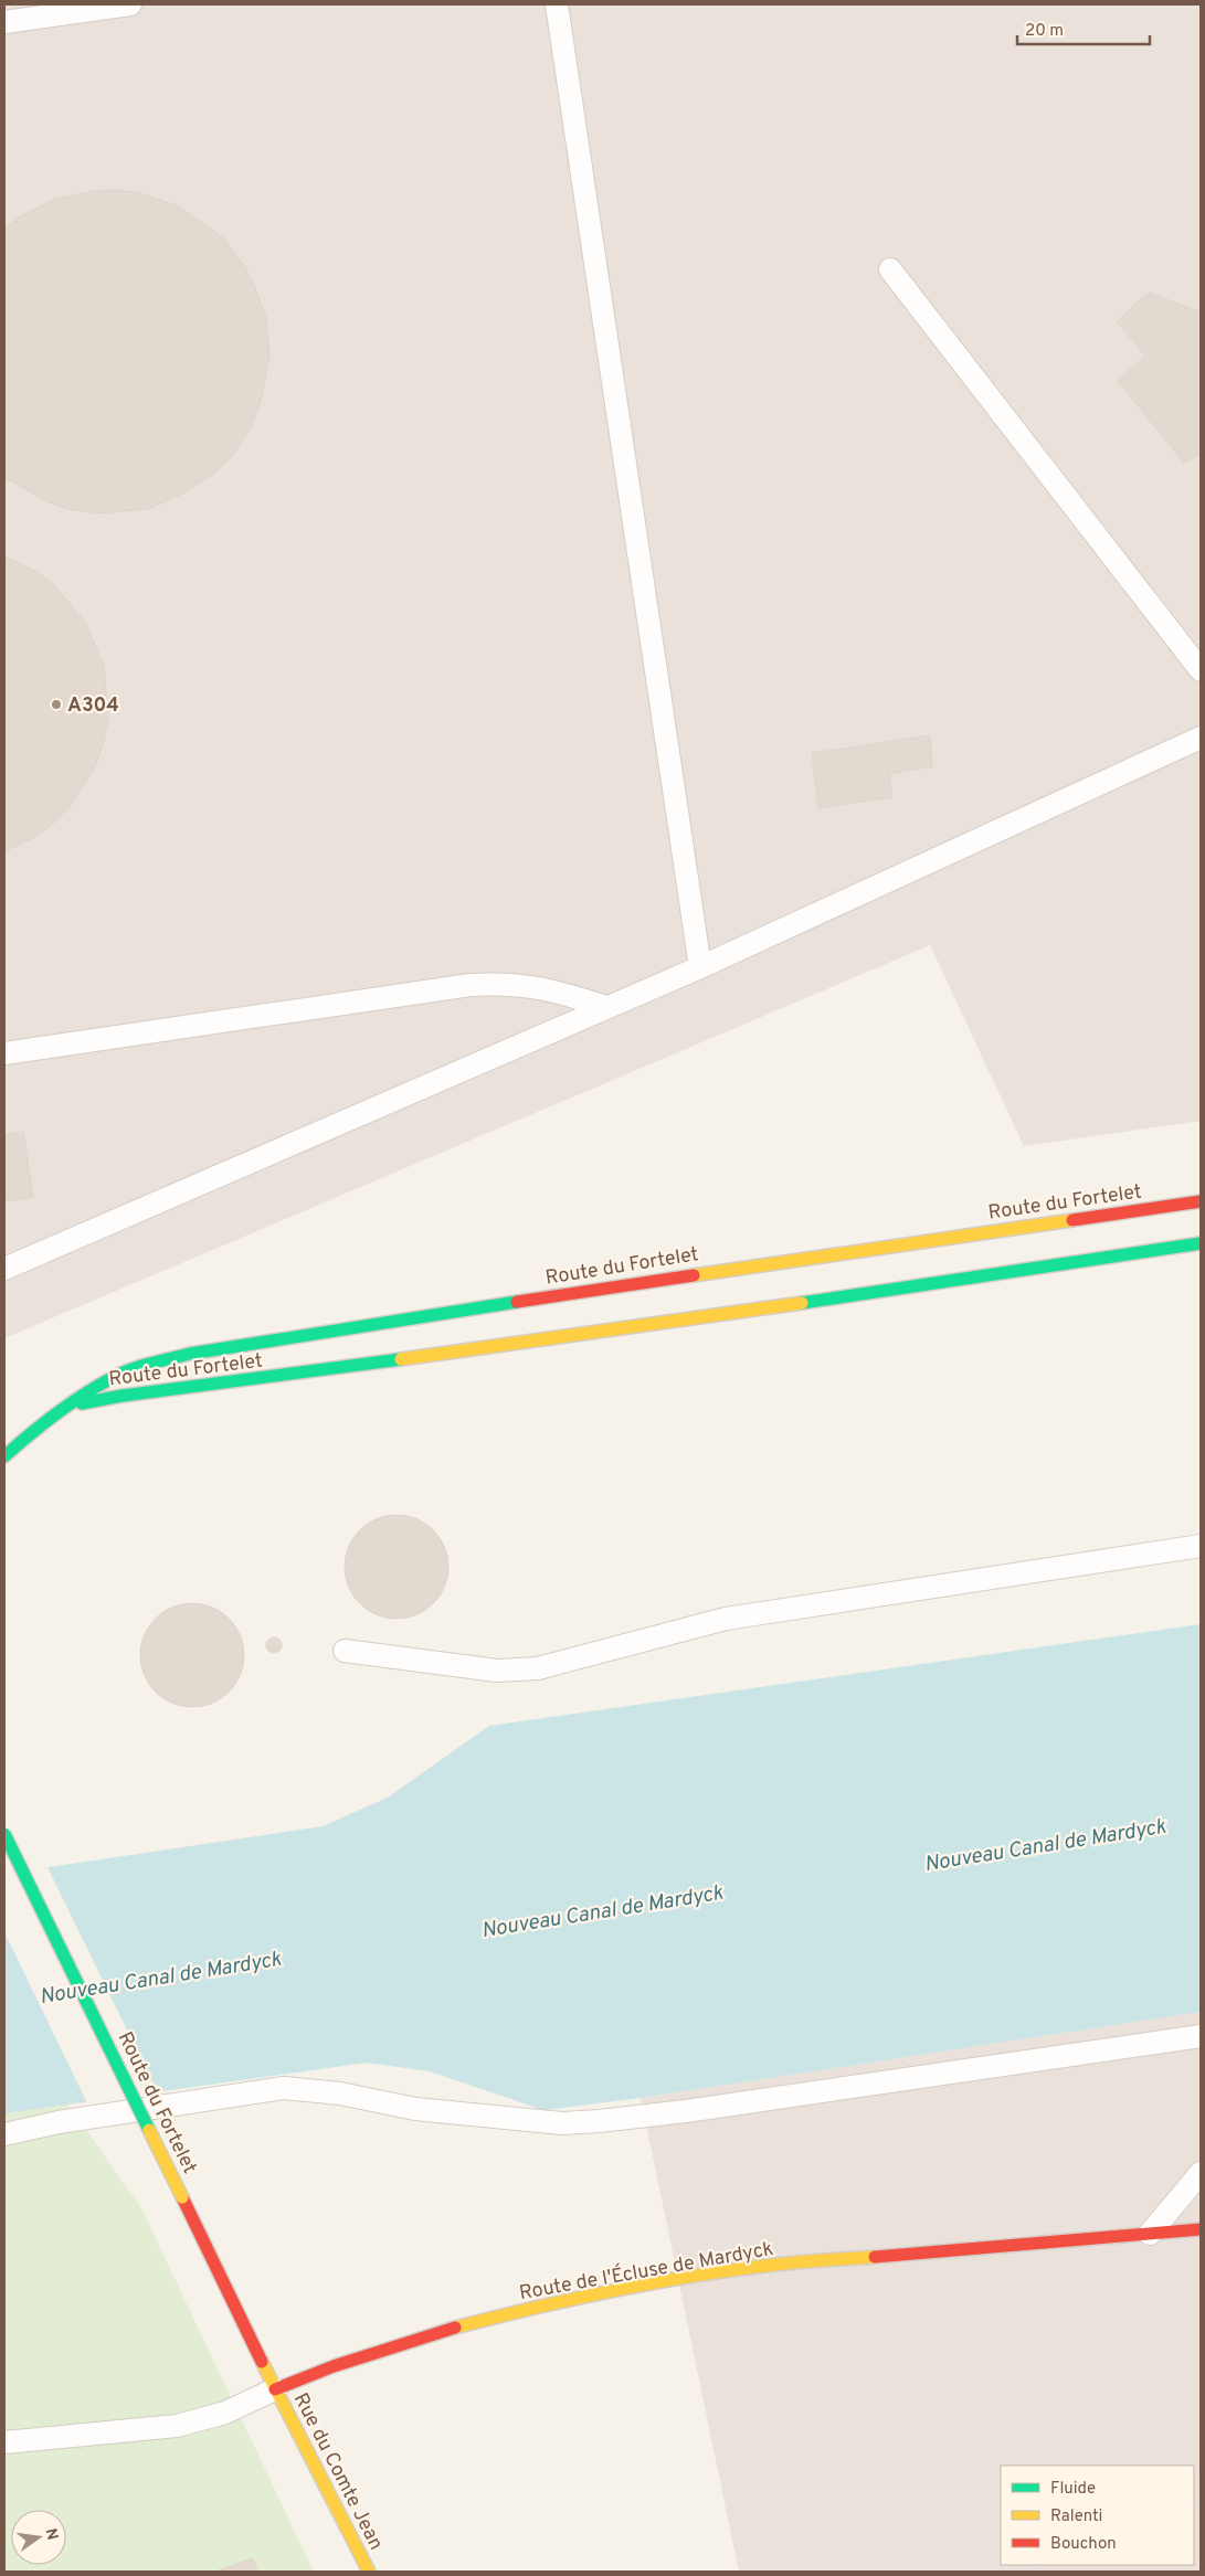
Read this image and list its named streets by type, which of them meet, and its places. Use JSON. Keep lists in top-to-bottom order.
{
  "streets": {
    "main road": ["Route du Fortelet", "Route de l'Écluse de Mardyck", "Rue du Comte Jean"]
  },
  "crossings": [
    ["Route du Fortelet", "Route de l'Écluse de Mardyck"],
    ["Route du Fortelet", "Rue du Comte Jean"],
    ["Route de l'Écluse de Mardyck", "Rue du Comte Jean"]
  ],
  "water": ["Nouveau Canal de Mardyck"],
  "places": ["A304"],
  "legend": ["Fluide", "Ralenti", "Bouchon"],
  "scale_bar": "20 m",
  "north": "right"
}
